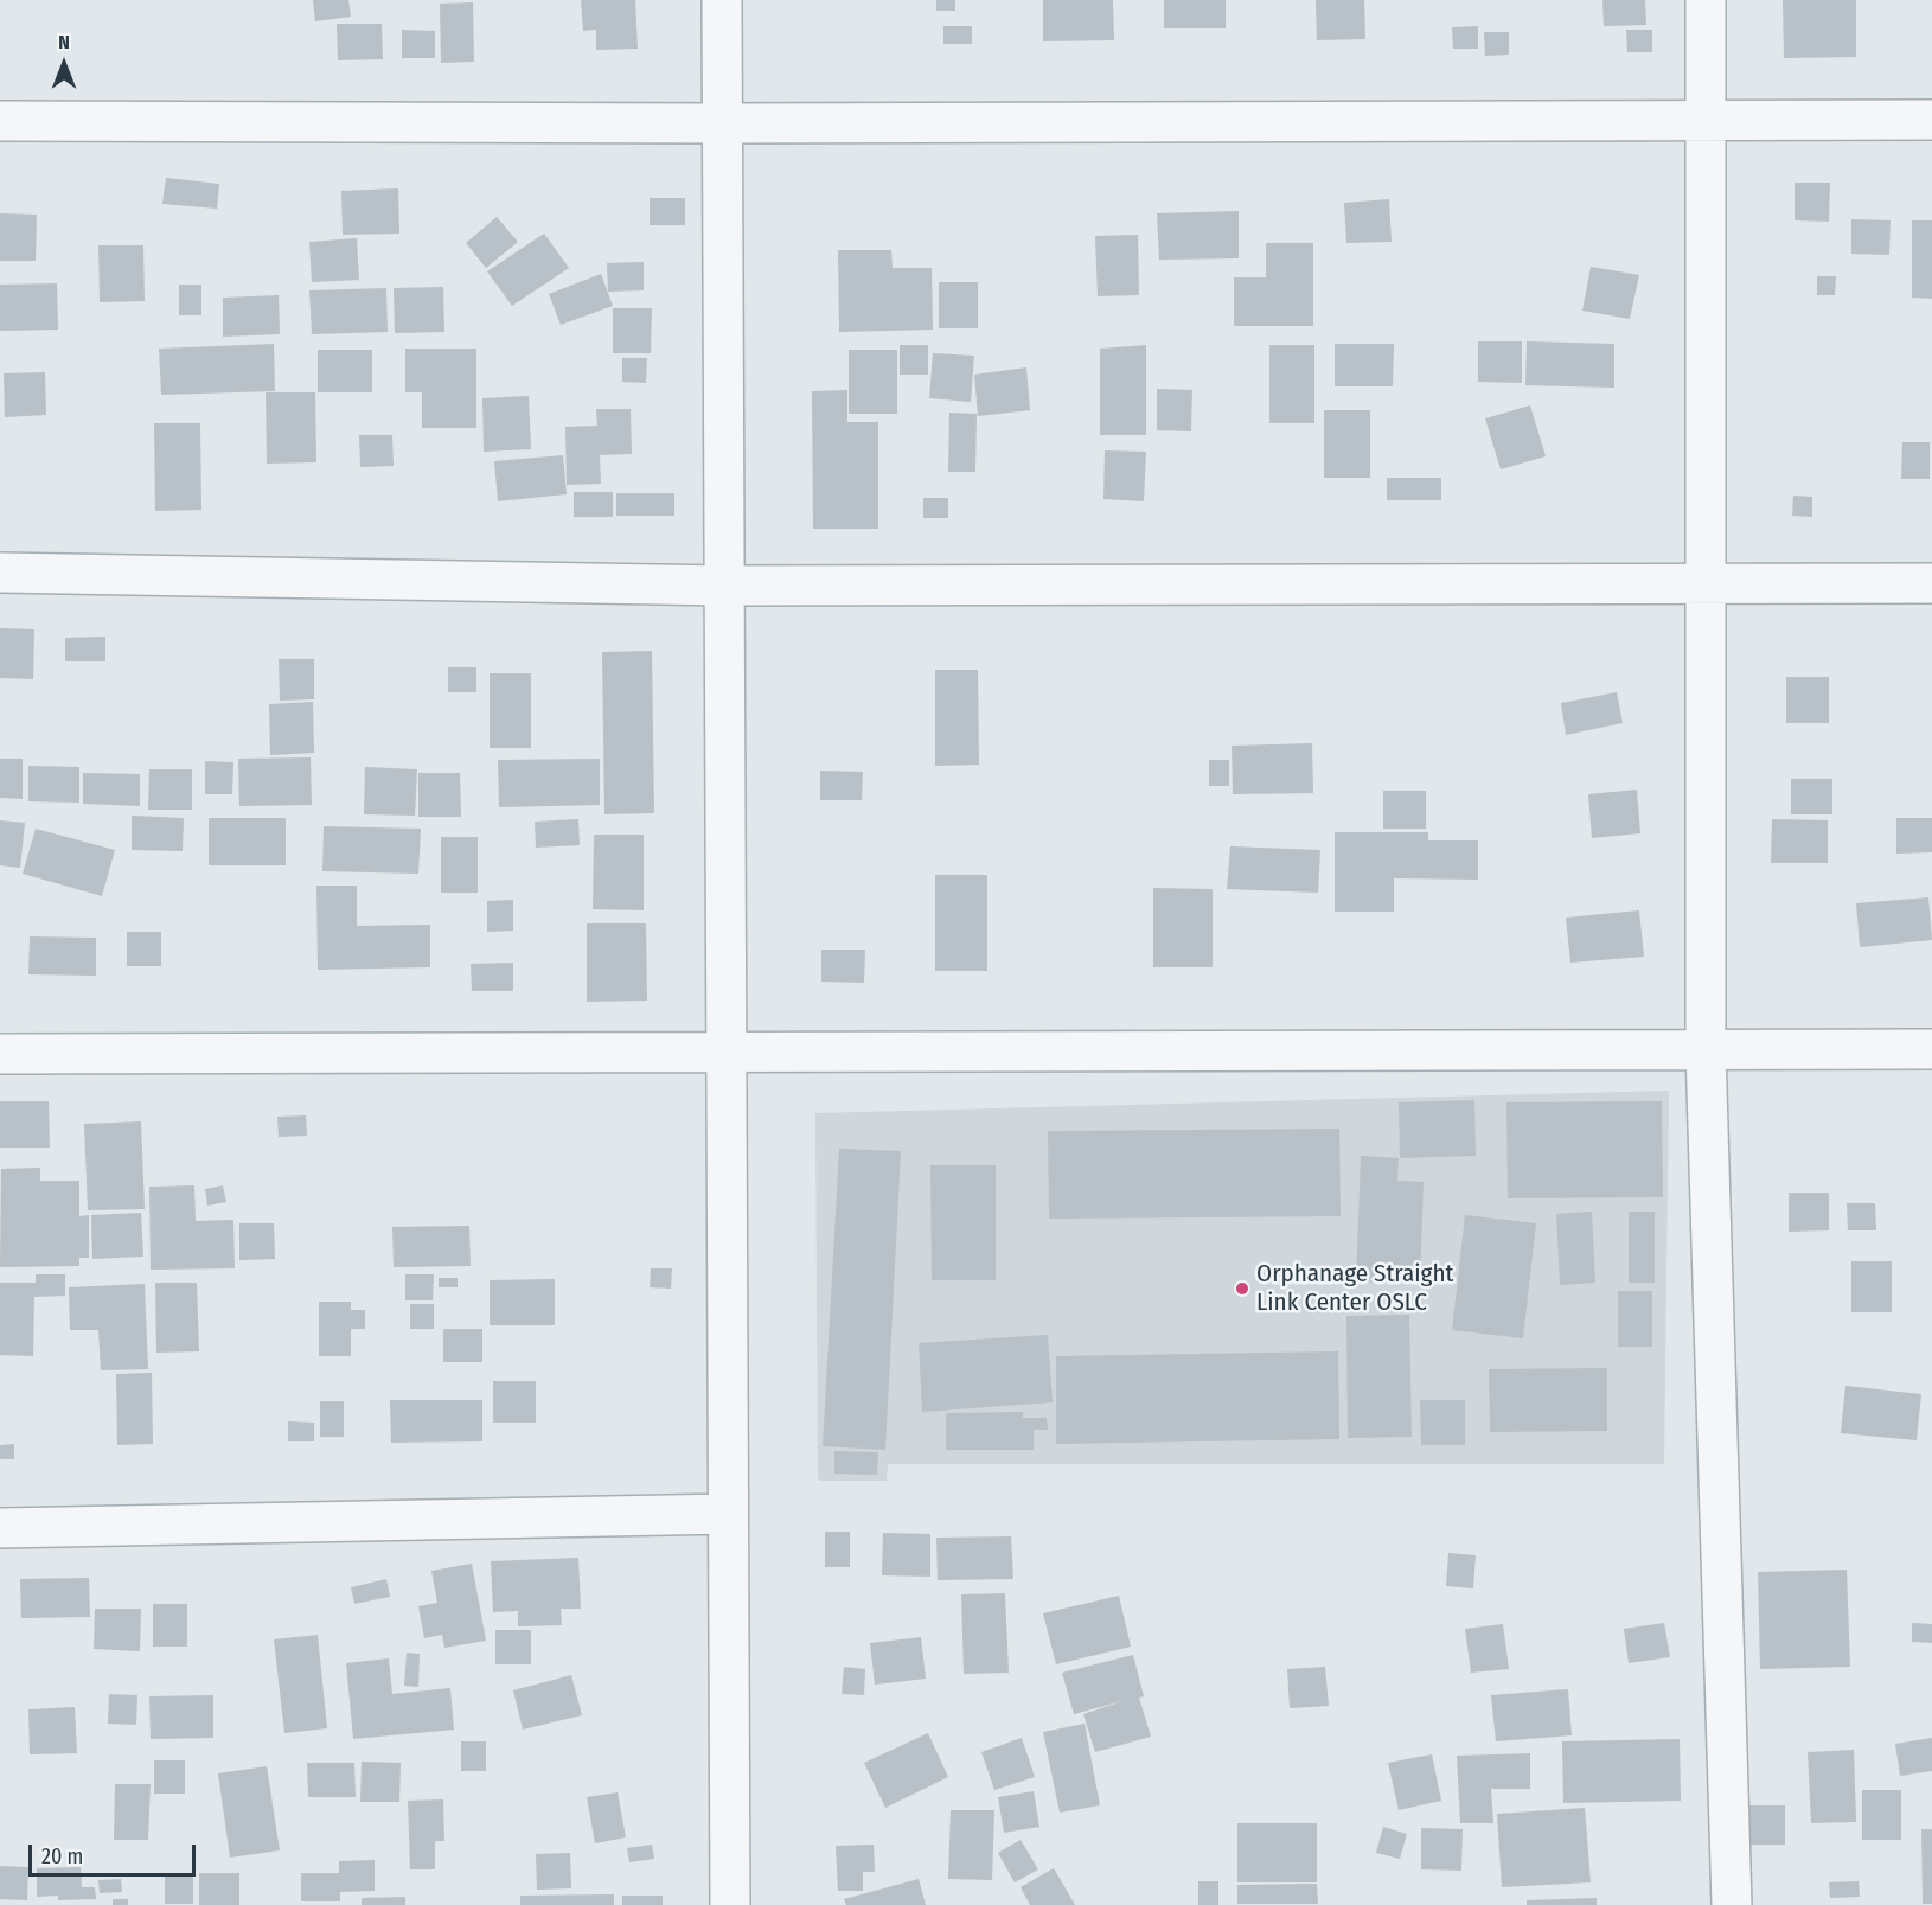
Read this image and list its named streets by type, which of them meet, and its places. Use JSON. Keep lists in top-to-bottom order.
{
  "places": ["Orphanage Straight Link Center OSLC"],
  "scale_bar": "20 m",
  "north": "top"
}
